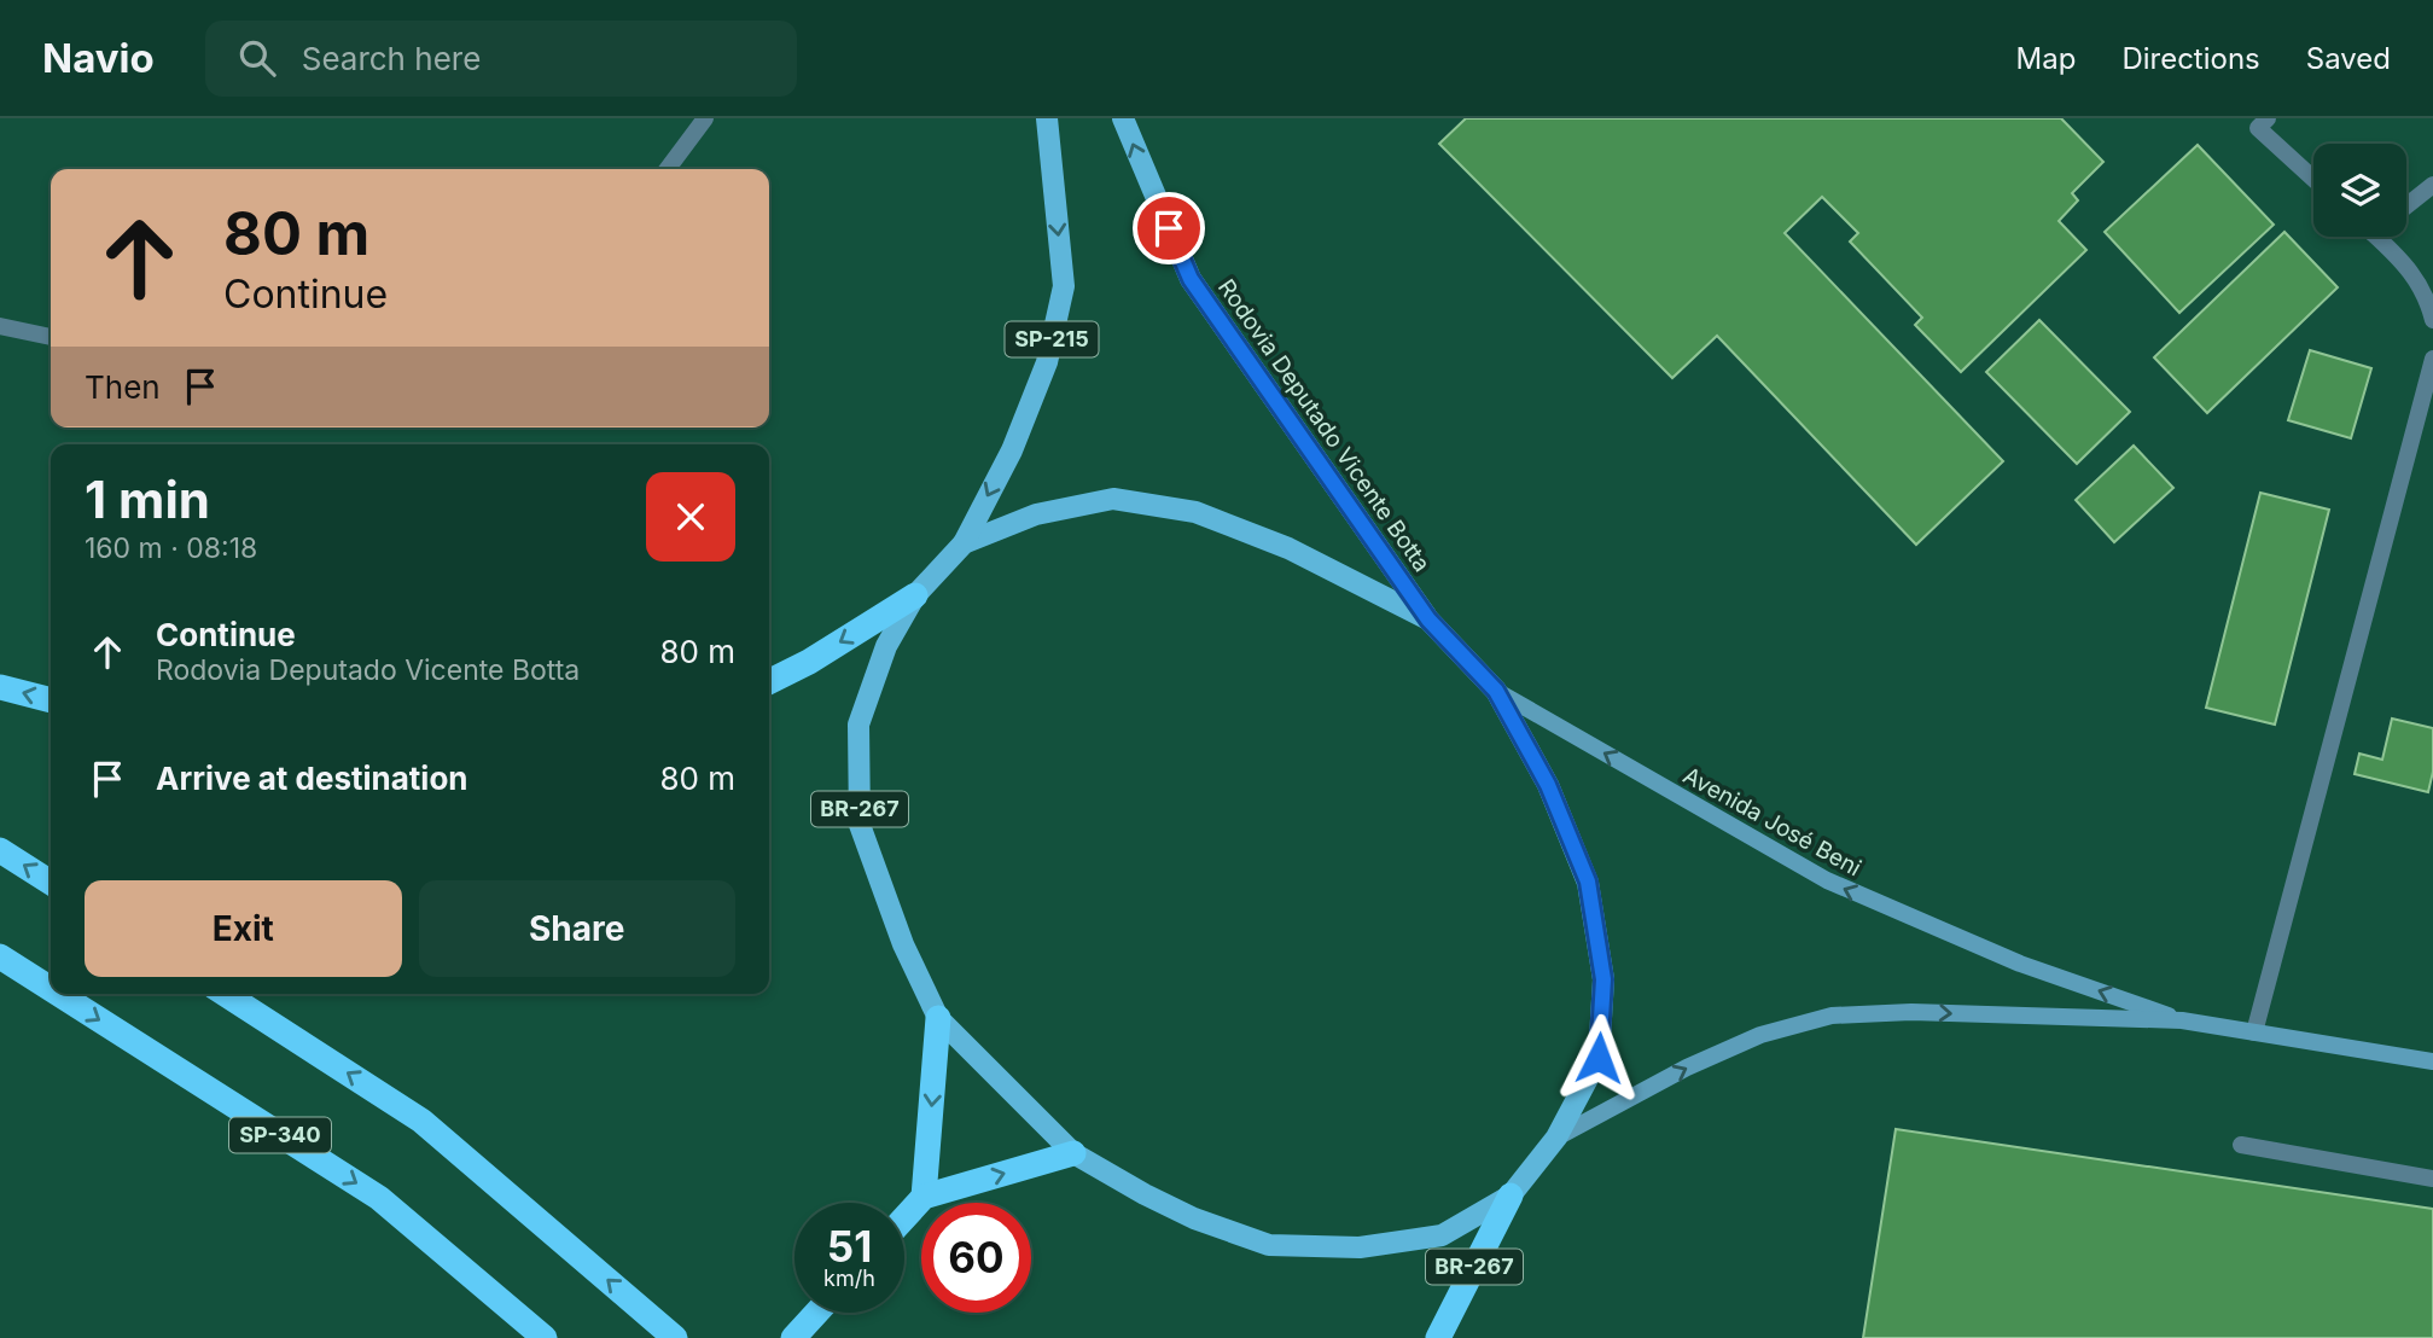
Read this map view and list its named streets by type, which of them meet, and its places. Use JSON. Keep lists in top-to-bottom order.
{
  "streets": {
    "highway": ["BR-267", "SP-340"],
    "main road": ["SP-215", "Rodovia Deputado Vicente Botta", "Avenida José Beni"]
  },
  "crossings": [
    ["Rodovia Deputado Vicente Botta", "BR-267"],
    ["BR-267", "Avenida José Beni"]
  ],
  "one_way": ["Rodovia Deputado Vicente Botta"],
  "page": {
    "header": "Navio",
    "search": "Search here",
    "nav": ["Map", "Directions", "Saved"],
    "turn": ["80 m", "Continue"],
    "then": "Then",
    "heading": ["1 min", "160 m · 08:18"],
    "list": [
      {
        "name": "Continue",
        "note": "Rodovia Deputado Vicente Botta",
        "value": "80 m"
      },
      {
        "name": "Arrive at destination",
        "value": "80 m"
      }
    ],
    "buttons": ["Exit", "Share"],
    "speed": "51 km/h",
    "limit": "60"
  }
}
